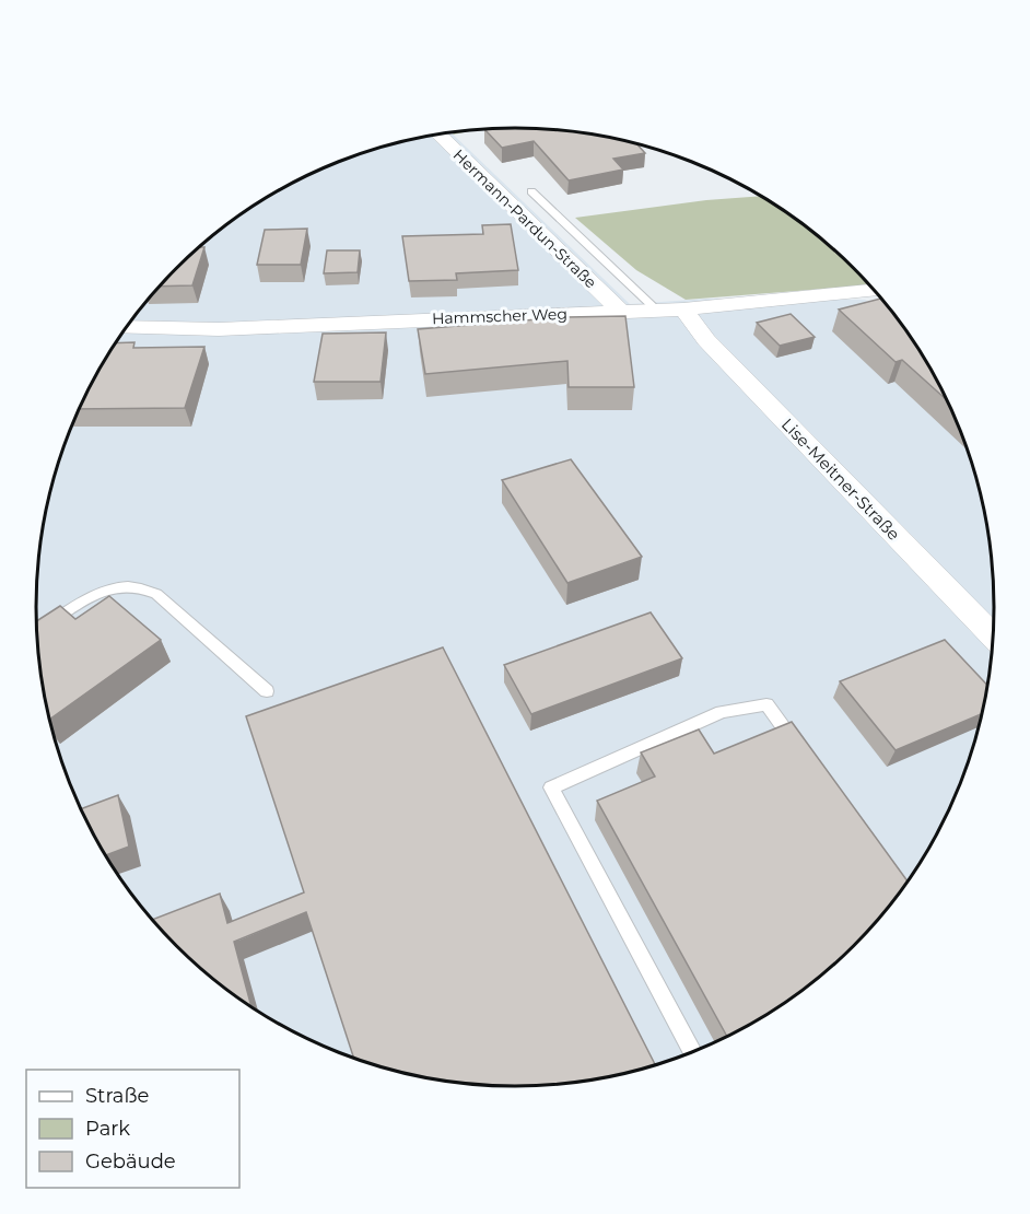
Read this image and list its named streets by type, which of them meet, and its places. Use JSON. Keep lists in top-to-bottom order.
{
  "streets": {
    "street": ["Hermann-Pardun-Straße", "Hammscher Weg", "Lise-Meitner-Straße"]
  },
  "crossings": [
    ["Hermann-Pardun-Straße", "Hammscher Weg"],
    ["Hammscher Weg", "Lise-Meitner-Straße"]
  ],
  "legend": ["Straße", "Park", "Gebäude"]
}
